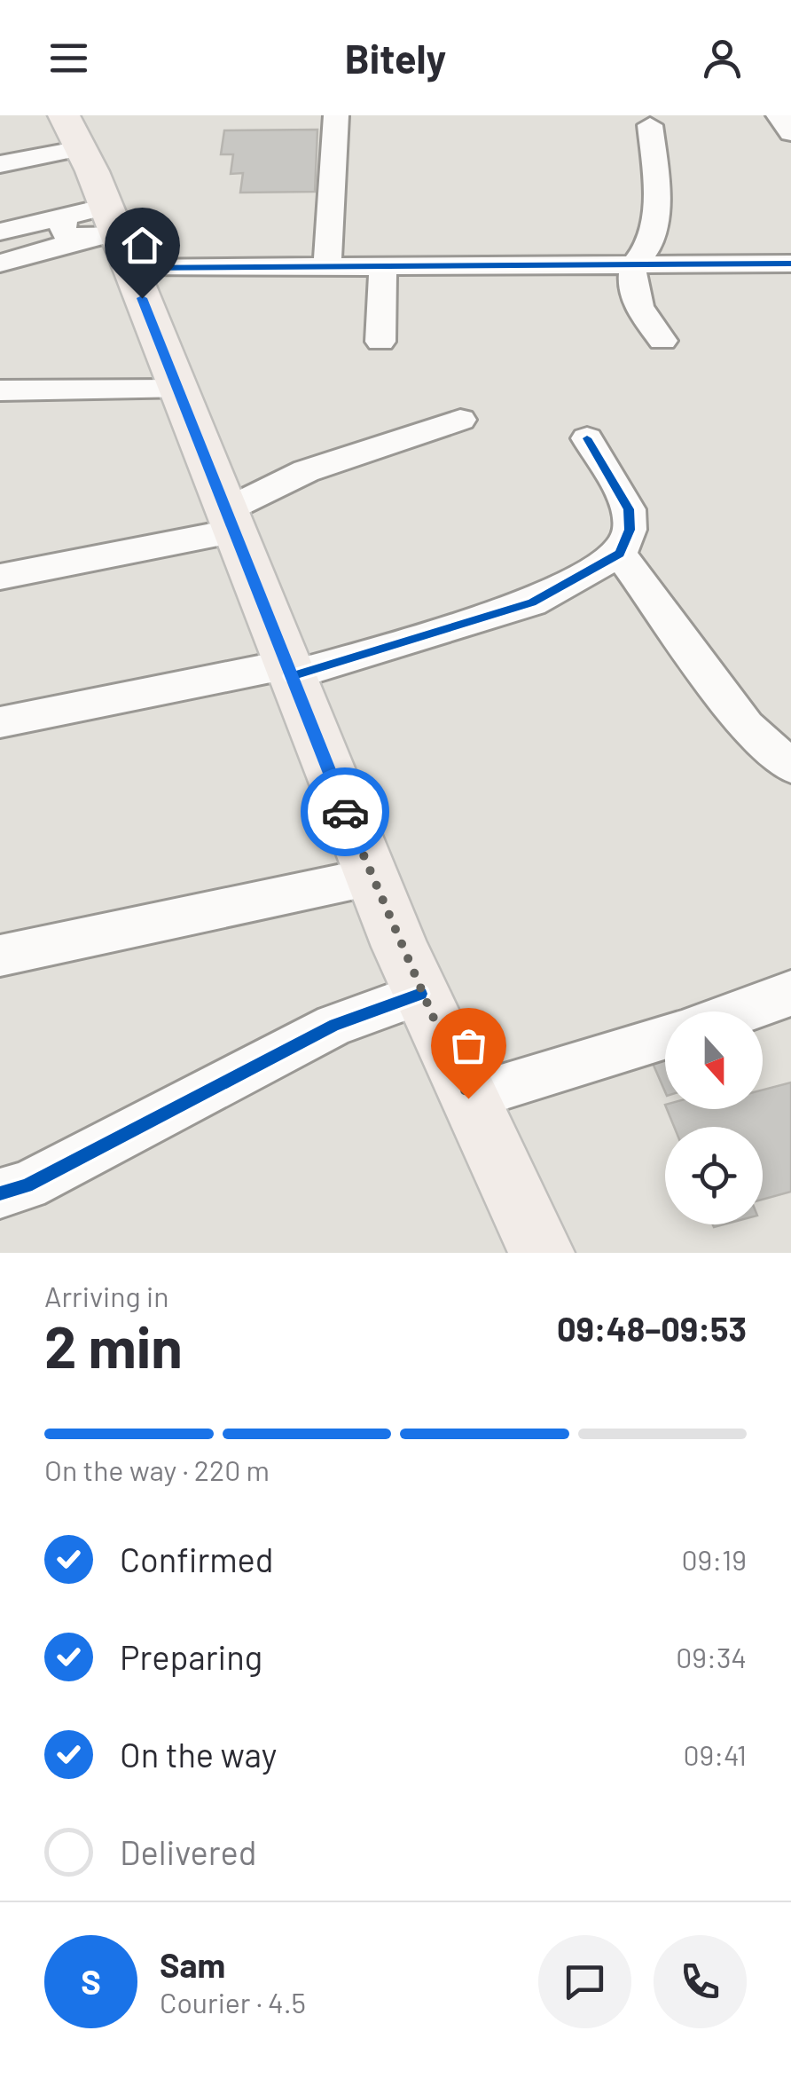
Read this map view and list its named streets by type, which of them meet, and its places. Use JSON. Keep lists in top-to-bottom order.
{
  "north": "bottom",
  "page": {
    "header": "Bitely",
    "heading": ["2 min", "Arriving in", "09:48–09:53"],
    "panel": ["Sam", "Courier · 4.5"],
    "bar": "On the way · 220 m",
    "list": [
      ["Confirmed", "09:19"],
      ["Preparing", "09:34"],
      ["On the way", "09:41"],
      "Delivered"
    ],
    "round": "S"
  }
}
